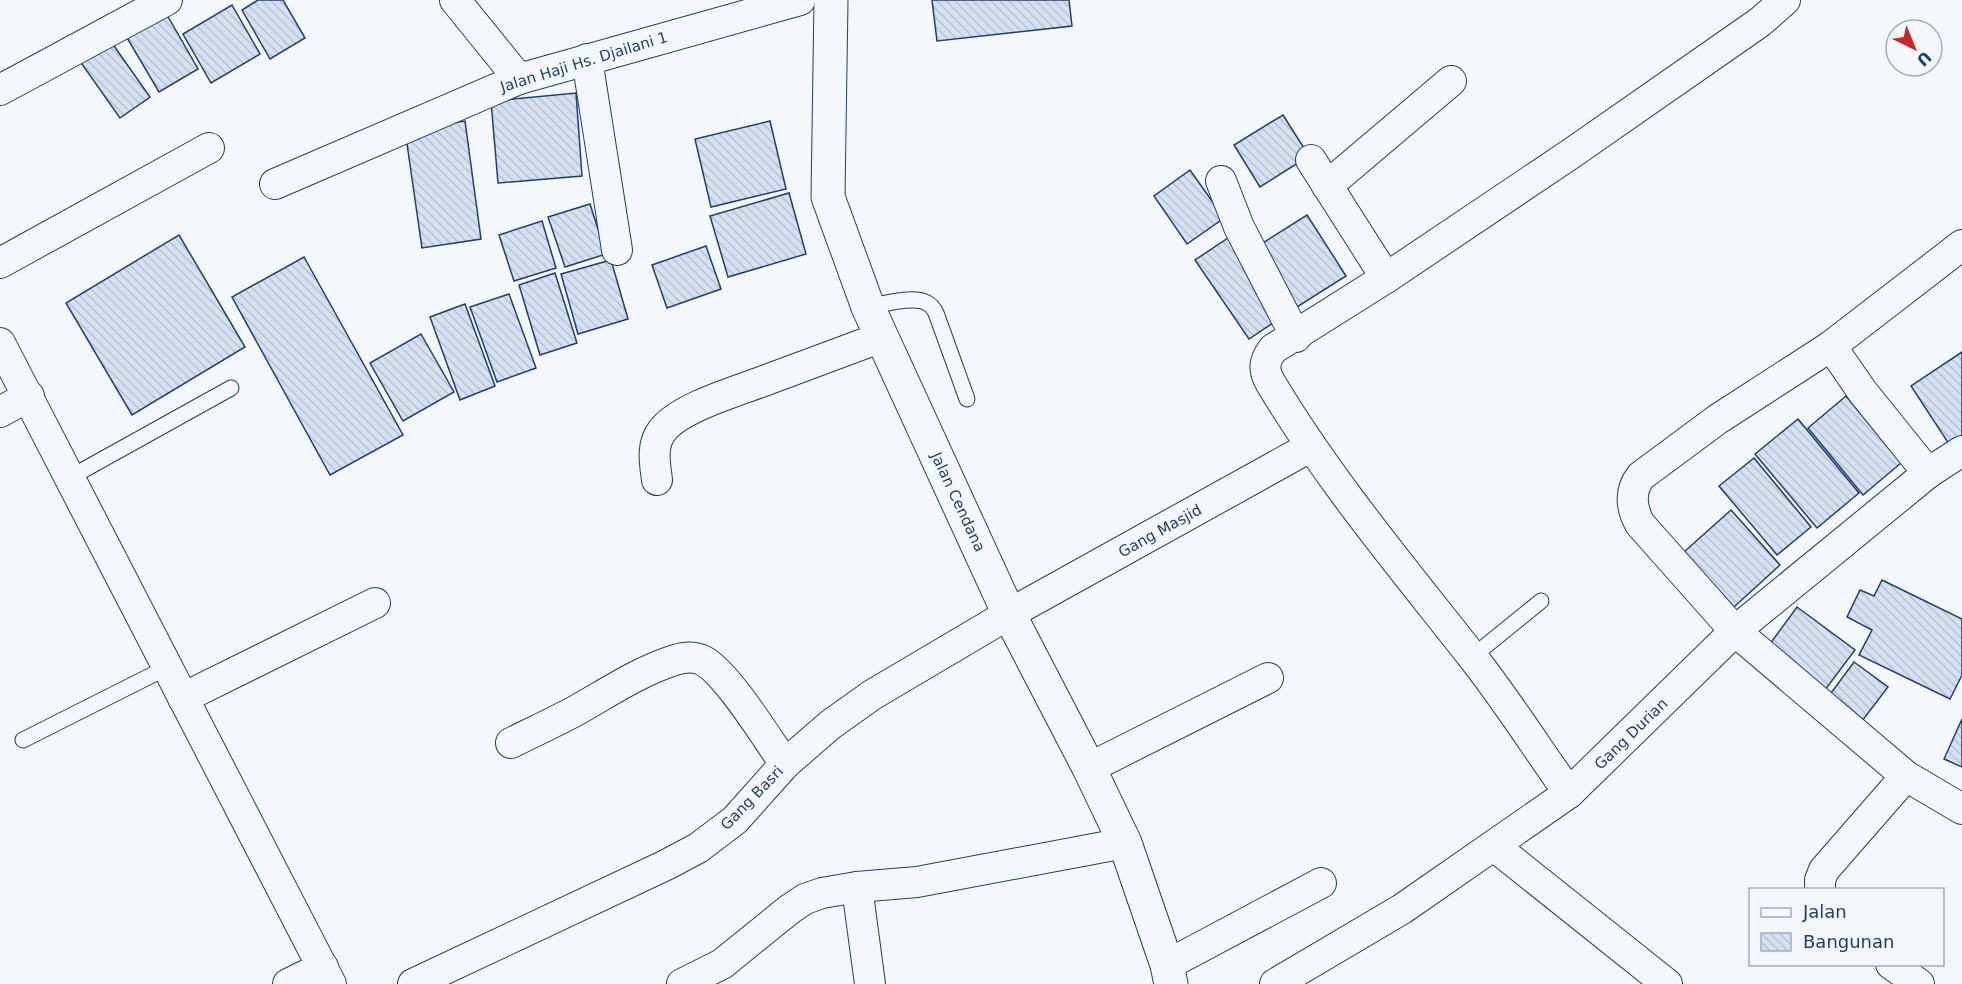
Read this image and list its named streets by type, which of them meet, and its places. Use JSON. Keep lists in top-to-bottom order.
{
  "streets": {
    "street": [
      "Jalan Haji Hs. Djailani 1",
      "Jalan Cendana",
      "Gang Masjid",
      "Gang Durian",
      "Gang Basri"
    ]
  },
  "crossings": [
    ["Jalan Cendana", "Gang Masjid"],
    ["Jalan Cendana", "Gang Basri"],
    ["Gang Masjid", "Gang Basri"]
  ],
  "legend": ["Jalan", "Bangunan"],
  "north": "bottom right"
}
